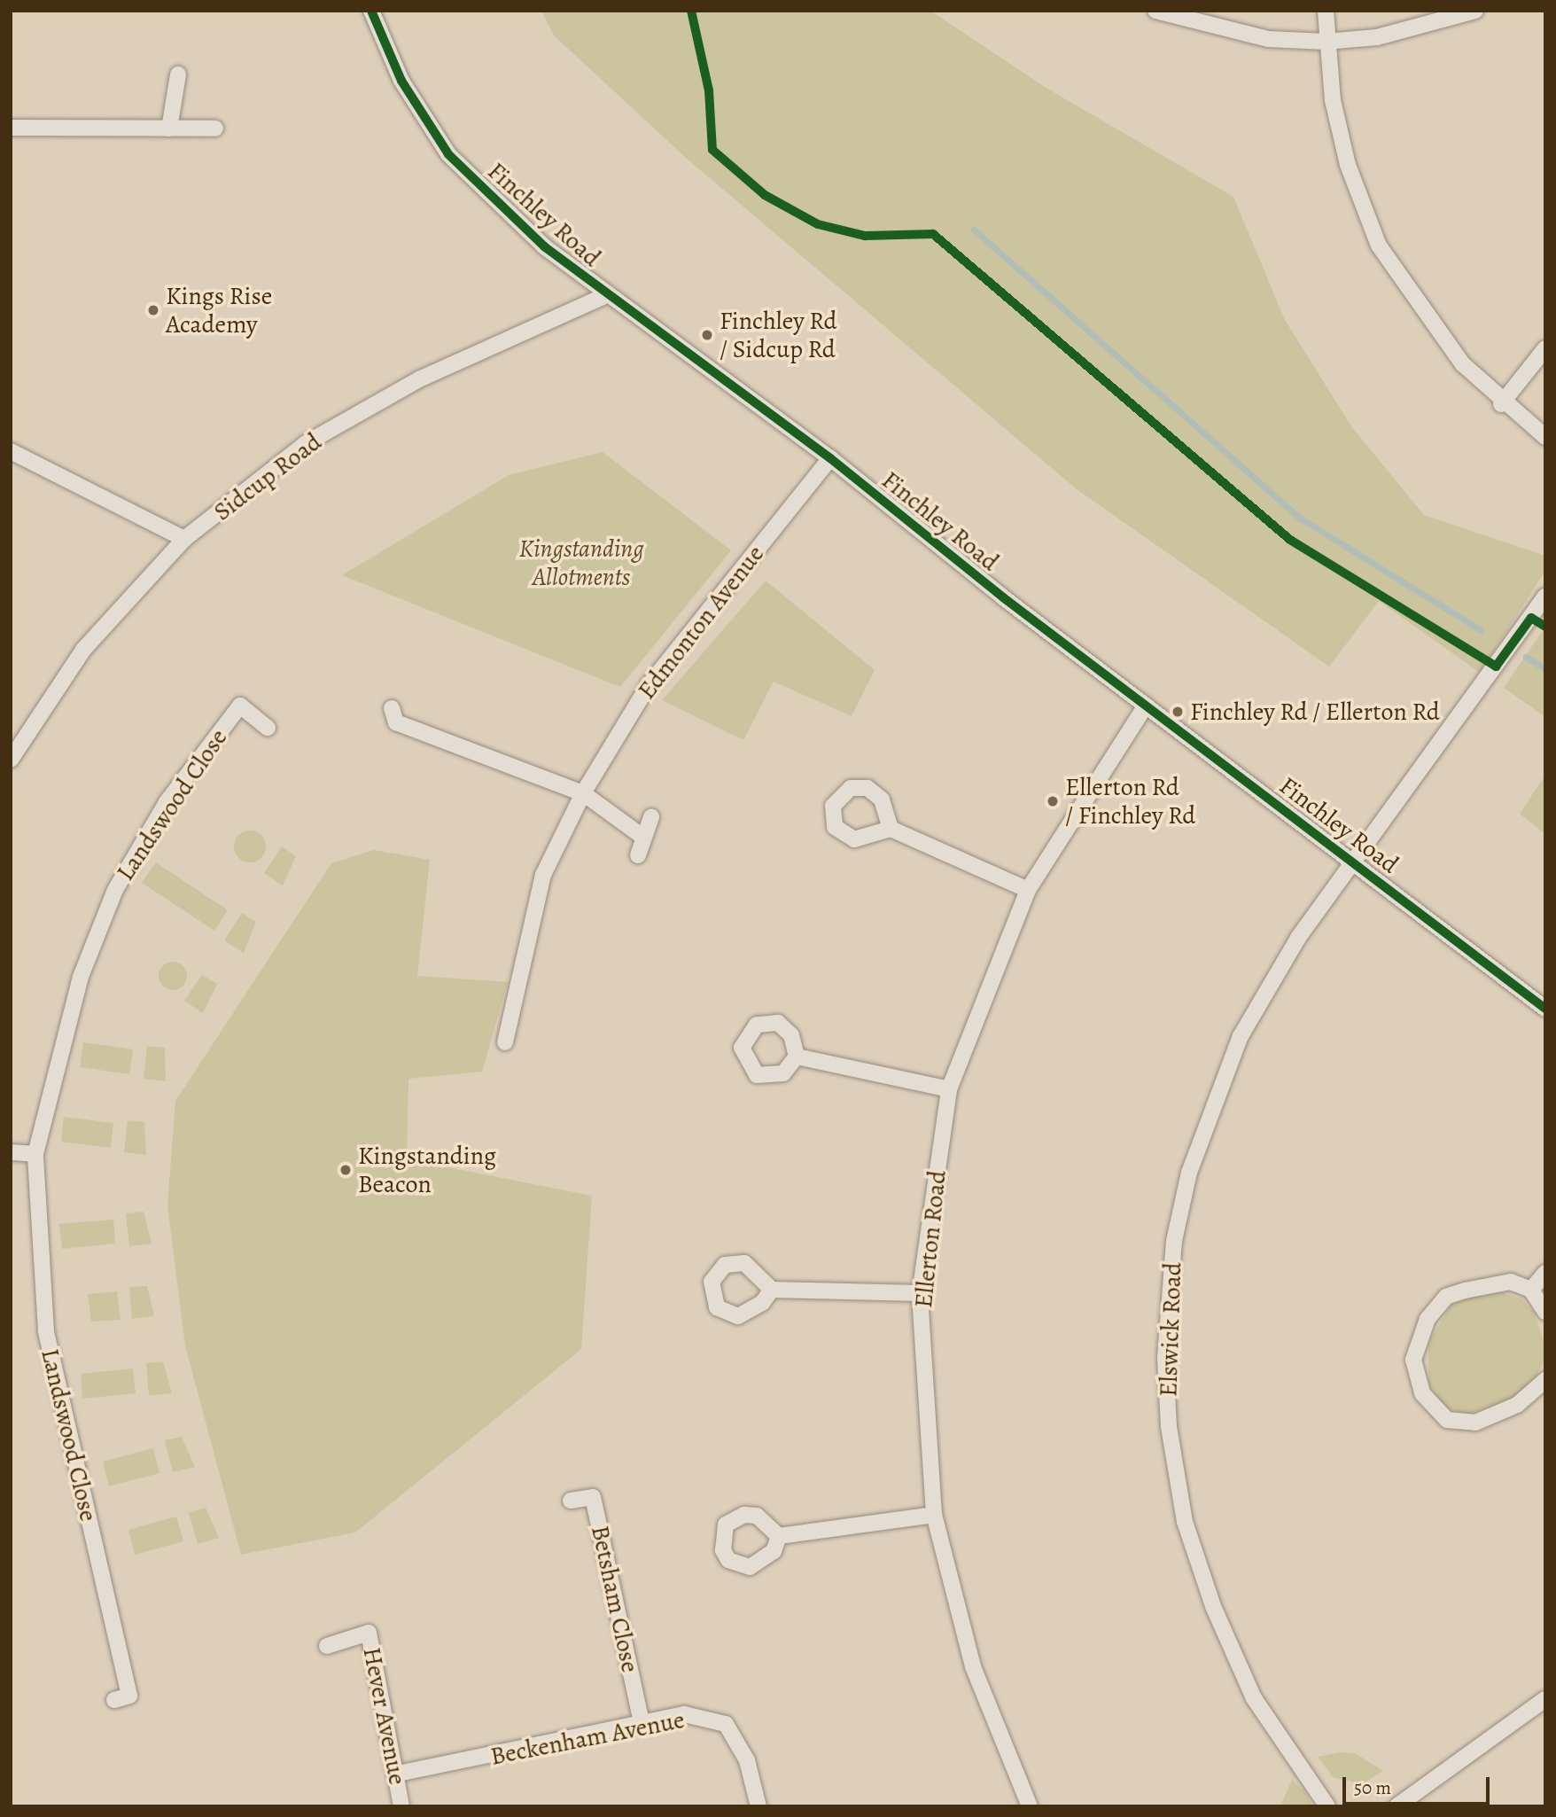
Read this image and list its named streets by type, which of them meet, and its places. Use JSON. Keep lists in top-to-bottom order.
{
  "streets": {
    "street": [
      "Finchley Road",
      "Sidcup Road",
      "Edmonton Avenue",
      "Landswood Close",
      "Ellerton Road",
      "Elswick Road",
      "Betsham Close",
      "Hever Avenue",
      "Beckenham Avenue"
    ]
  },
  "crossings": [
    ["Finchley Road", "Sidcup Road"],
    ["Finchley Road", "Edmonton Avenue"],
    ["Finchley Road", "Ellerton Road"],
    ["Finchley Road", "Elswick Road"],
    ["Betsham Close", "Beckenham Avenue"],
    ["Hever Avenue", "Beckenham Avenue"]
  ],
  "parks": ["Kingstanding Allotments"],
  "places": [
    "Kings Rise Academy",
    "Finchley Rd / Sidcup Rd",
    "Finchley Rd / Ellerton Rd",
    "Ellerton Rd / Finchley Rd",
    "Kingstanding Beacon"
  ],
  "scale_bar": "50 m"
}
